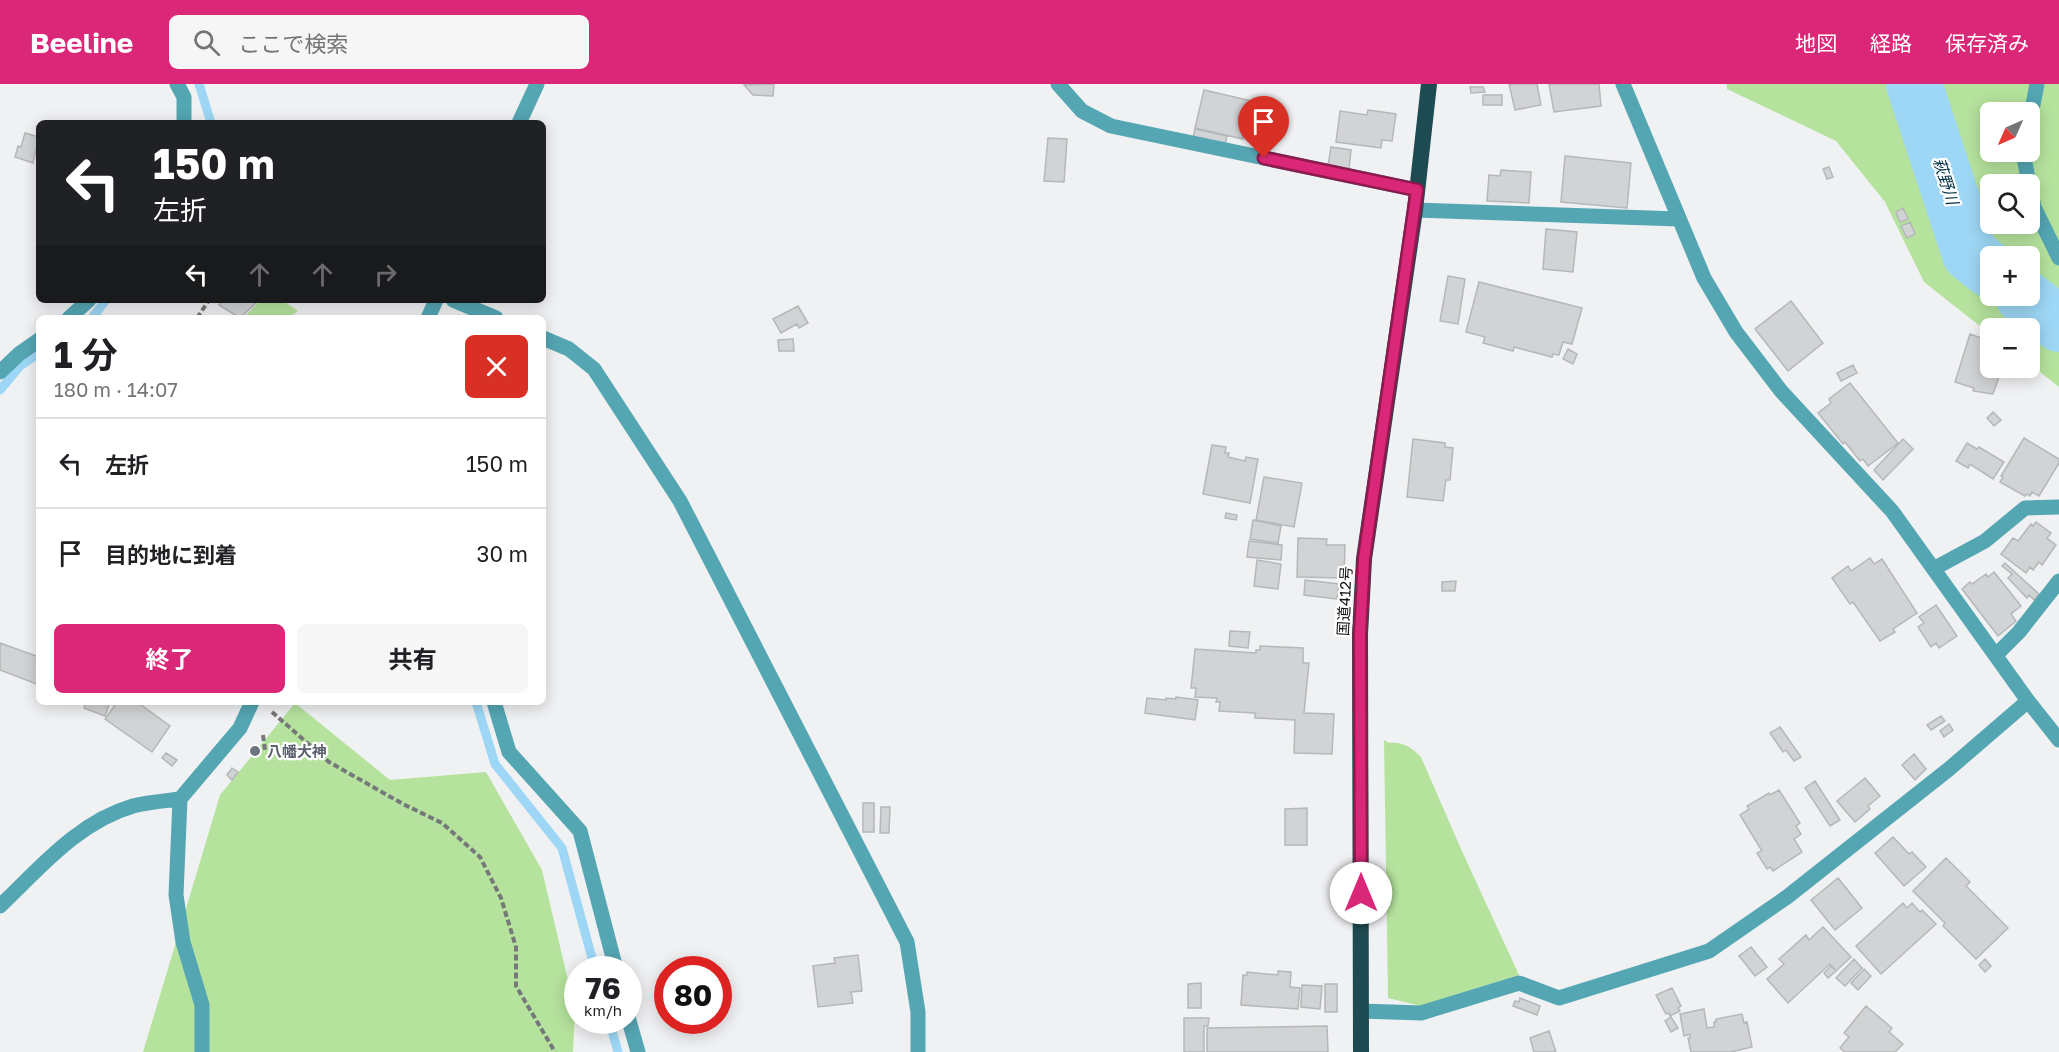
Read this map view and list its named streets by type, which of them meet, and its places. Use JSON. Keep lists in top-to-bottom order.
{
  "streets": {
    "highway": ["国道412号"]
  },
  "water": ["萩野川"],
  "places": ["八幡大神"],
  "north": "bottom left",
  "page": {
    "header": "Beeline",
    "search": "ここで検索",
    "nav": ["地図", "経路", "保存済み"],
    "map_buttons": ["+", "−"],
    "turn": ["150 m", "左折"],
    "heading": ["1 分", "180 m · 14:07"],
    "list": [
      {
        "name": "左折",
        "value": "150 m"
      },
      {
        "name": "目的地に到着",
        "value": "30 m"
      }
    ],
    "buttons": ["終了", "共有"],
    "speed": "76 km/h",
    "limit": "80"
  }
}
